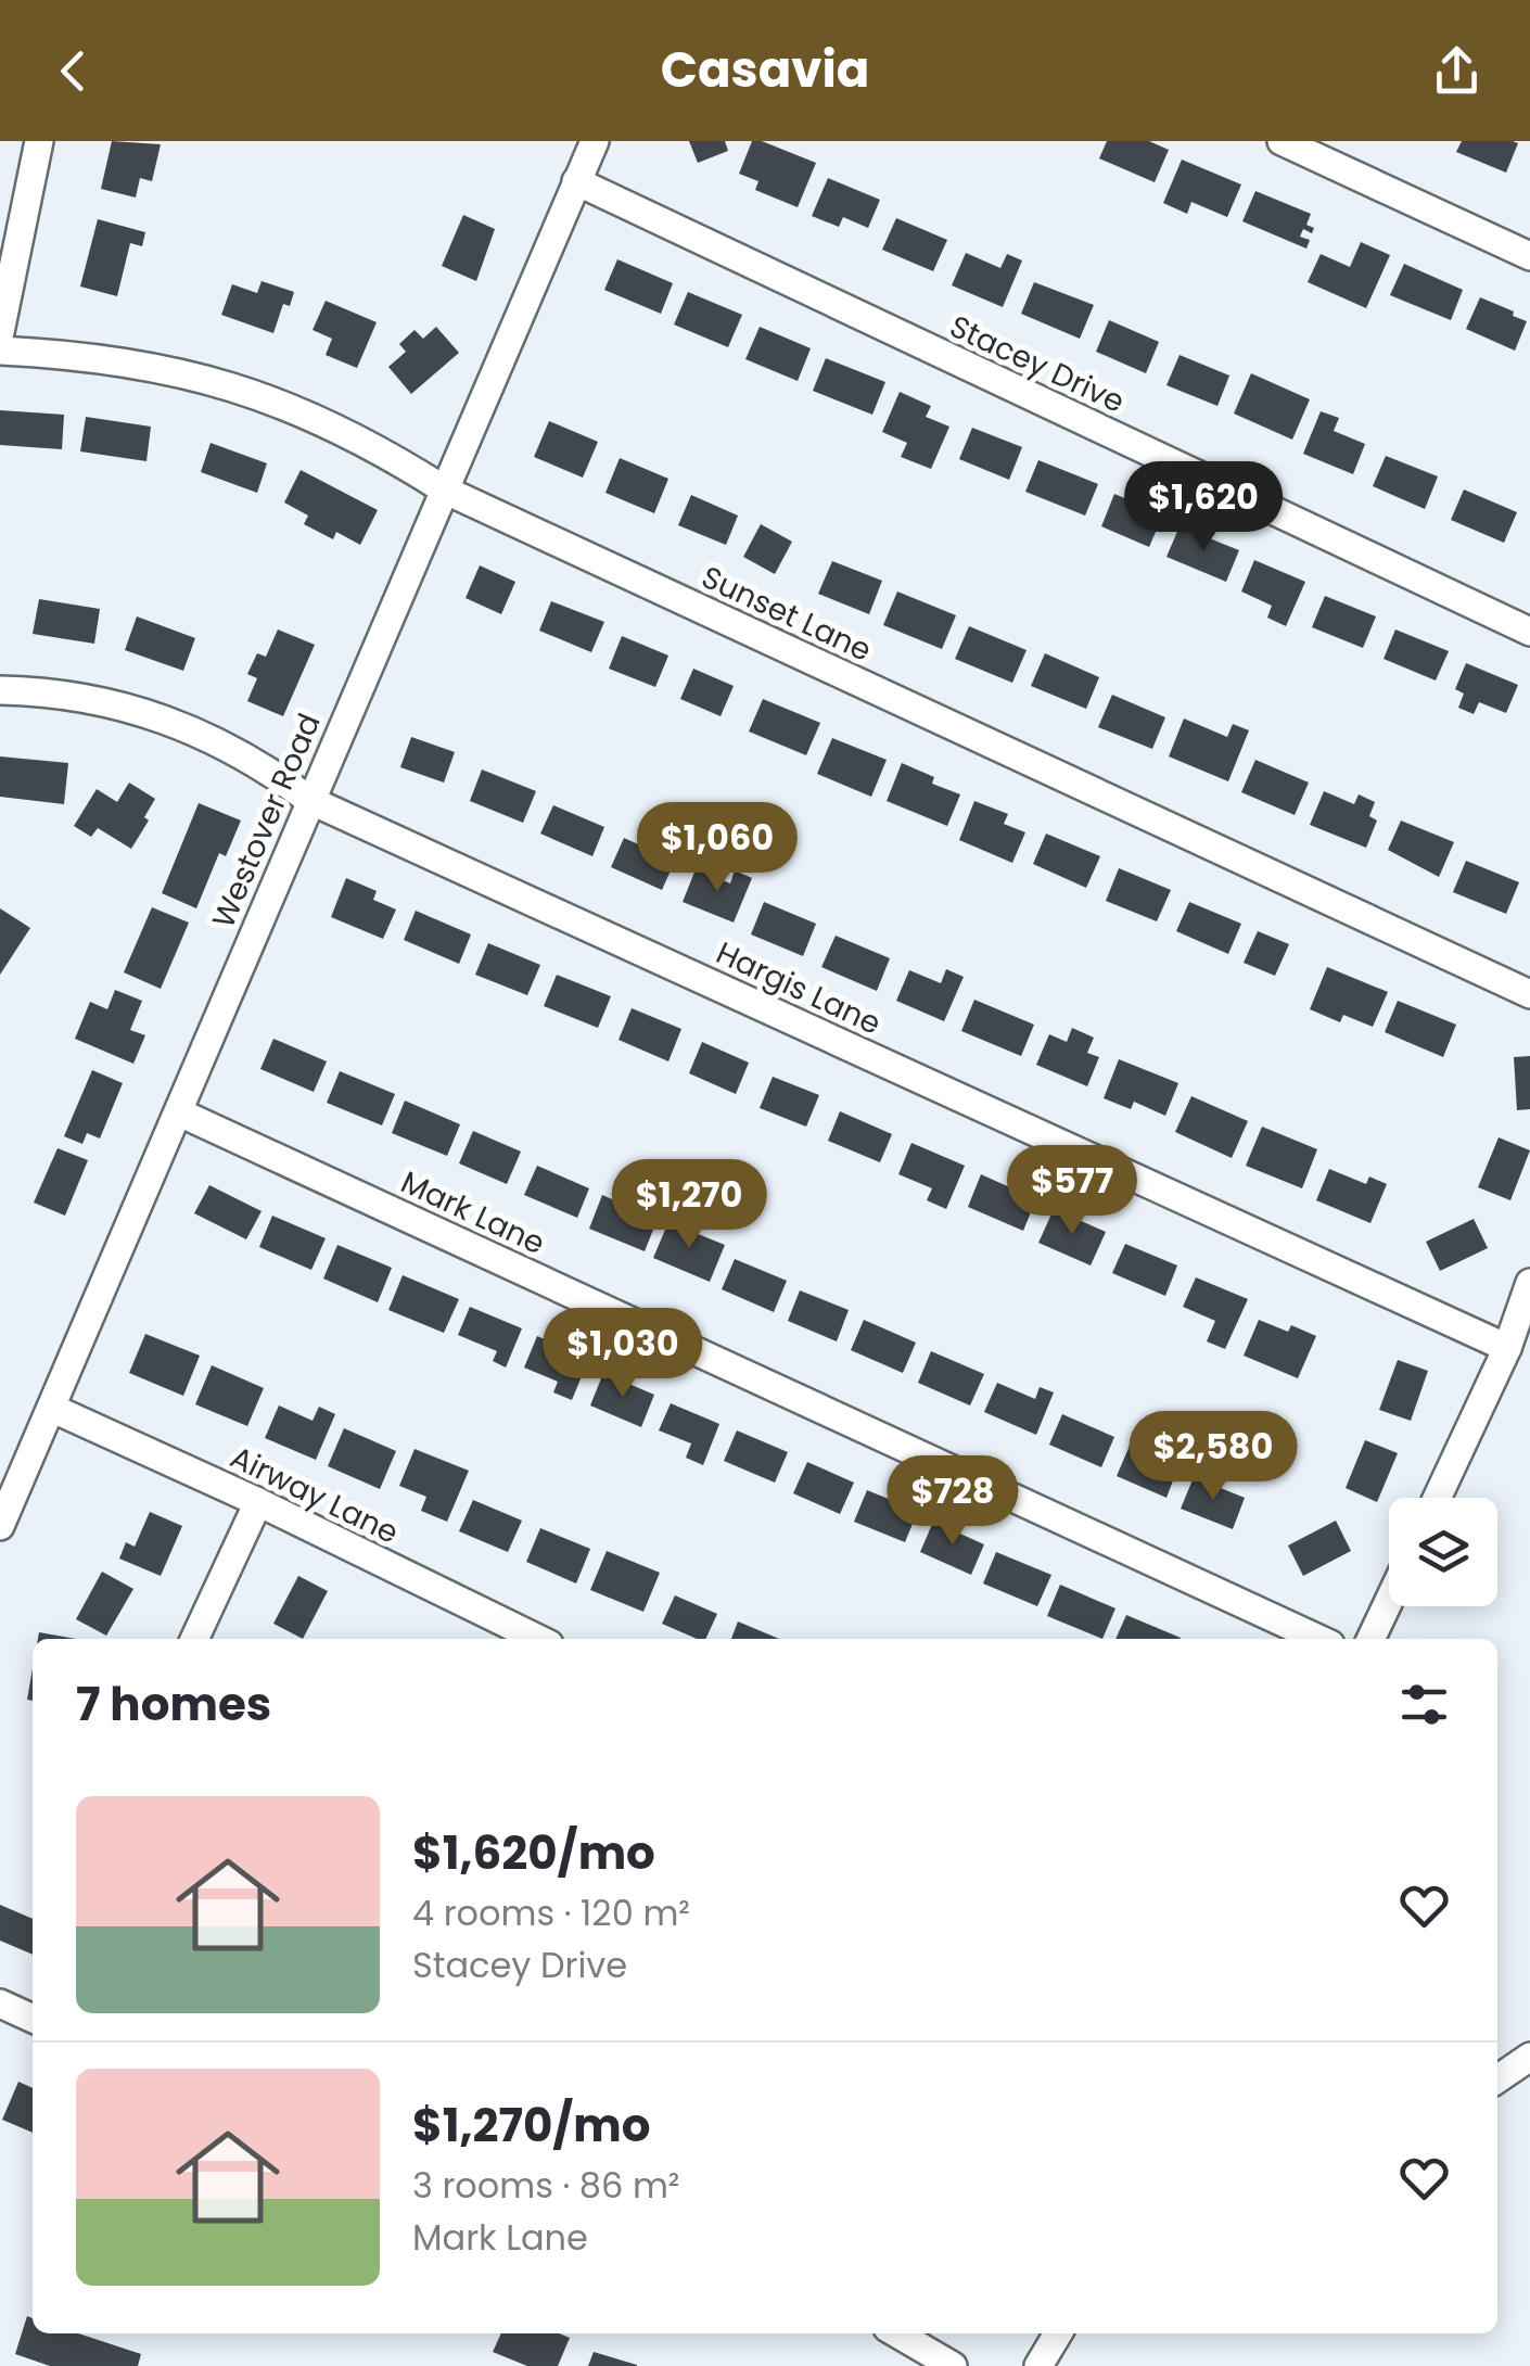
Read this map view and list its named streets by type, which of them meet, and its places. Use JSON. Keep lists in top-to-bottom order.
{
  "streets": {
    "street": [
      "Stacey Drive",
      "Sunset Lane",
      "Westover Road",
      "Hargis Lane",
      "Mark Lane",
      "Airway Lane"
    ]
  },
  "crossings": [
    ["Stacey Drive", "Westover Road"],
    ["Sunset Lane", "Westover Road"],
    ["Westover Road", "Hargis Lane"],
    ["Westover Road", "Mark Lane"],
    ["Westover Road", "Airway Lane"]
  ],
  "page": {
    "header": "Casavia",
    "price": [
      "$1,620",
      "$1,060",
      "$577",
      "$1,270",
      "$1,030",
      "$2,580",
      "$728"
    ],
    "heading": "7 homes",
    "list": [
      {
        "name": "$1,620/mo",
        "note": "4 rooms · 120 m² · Stacey Drive"
      },
      {
        "name": "$1,270/mo",
        "note": "3 rooms · 86 m² · Mark Lane"
      }
    ]
  }
}
